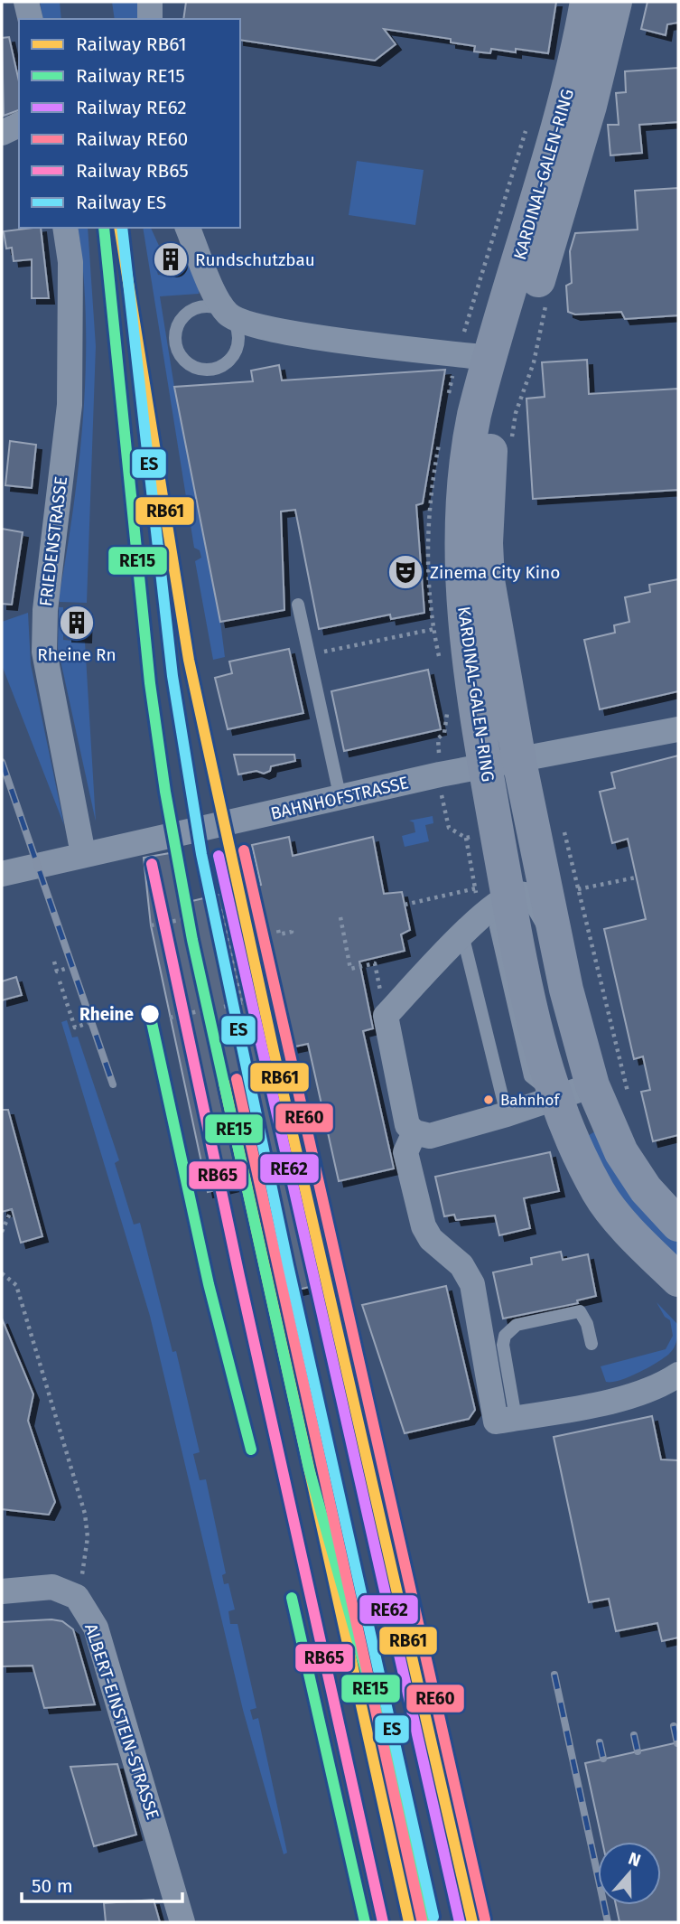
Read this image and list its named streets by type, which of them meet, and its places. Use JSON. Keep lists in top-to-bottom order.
{
  "streets": {
    "main road": ["KARDINAL-GALEN-RING"],
    "street": ["FRIEDENSTRASSE", "BAHNHOFSTRASSE", "ALBERT-EINSTEIN-STRASSE"]
  },
  "crossings": [
    ["KARDINAL-GALEN-RING", "BAHNHOFSTRASSE"],
    ["FRIEDENSTRASSE", "BAHNHOFSTRASSE"]
  ],
  "places": {
    "building": ["Rundschutzbau", "Rheine Rn"],
    "theatre": ["Zinema City Kino"],
    "other": ["Rheine", "Bahnhof"]
  },
  "lines": [
    "rail line RB61",
    "rail line RE15",
    "rail line ES",
    "rail line RE60",
    "rail line RE62",
    "rail line RB65"
  ],
  "legend": [
    "Railway RB61",
    "Railway RE15",
    "Railway RE62",
    "Railway RE60",
    "Railway RB65",
    "Railway ES"
  ],
  "scale_bar": "50 m",
  "north": "top"
}
